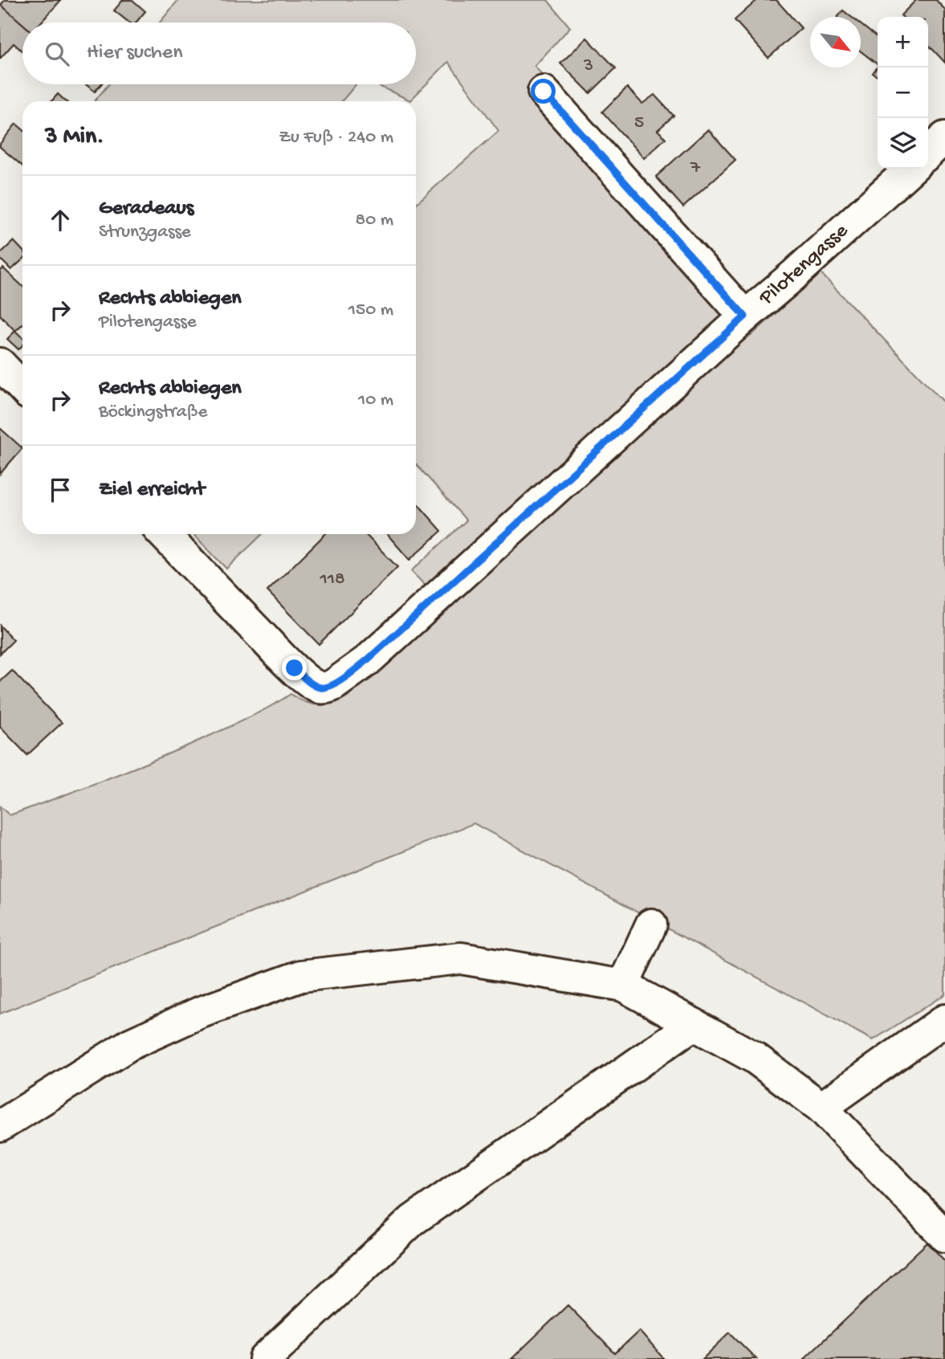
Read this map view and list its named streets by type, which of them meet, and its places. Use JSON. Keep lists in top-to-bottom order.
{
  "streets": {
    "street": ["Pilotengasse"]
  },
  "house_numbers": [
    "3",
    "5",
    "7",
    "118"
  ],
  "north": "bottom right",
  "page": {
    "map_buttons": ["+", "−"],
    "search": "Hier suchen",
    "heading": ["3 Min.", "Zu Fuß · 240 m"],
    "list": [
      ["Geradeaus", "Strunzgasse", "80 m"],
      ["Rechts abbiegen", "Pilotengasse", "150 m"],
      ["Rechts abbiegen", "Böckingstraße", "10 m"],
      "Ziel erreicht"
    ]
  }
}
